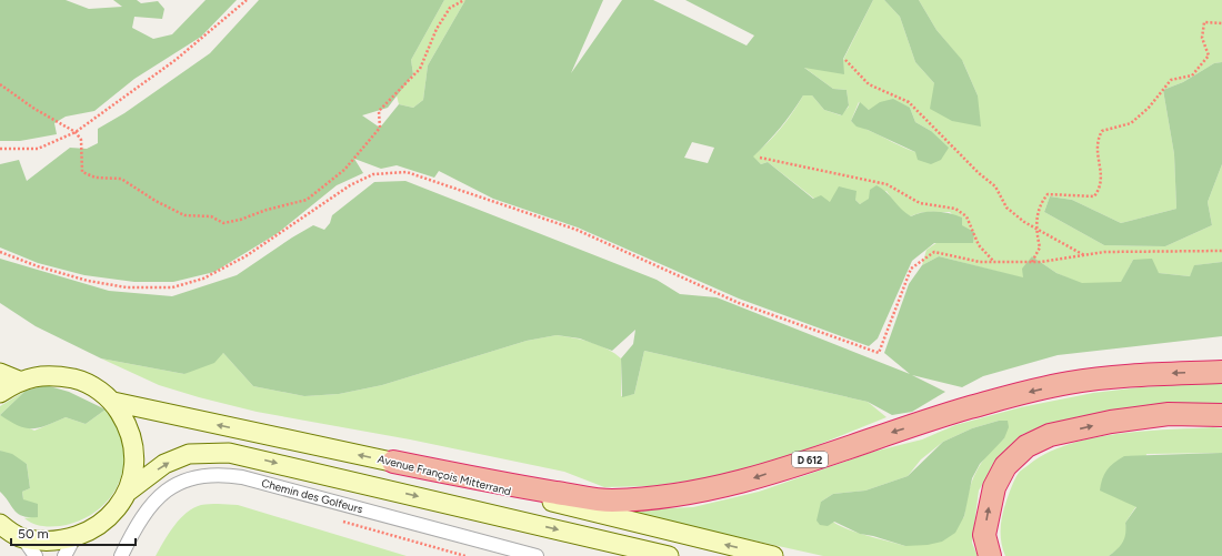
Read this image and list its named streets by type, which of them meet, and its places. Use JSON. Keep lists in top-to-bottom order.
{
  "streets": {
    "highway": ["D 612"],
    "main road": ["Avenue François Mitterrand"],
    "street": ["Chemin des Golfeurs"]
  },
  "crossings": [
    ["D 612", "Avenue François Mitterrand"]
  ],
  "scale_bar": "50 m"
}
